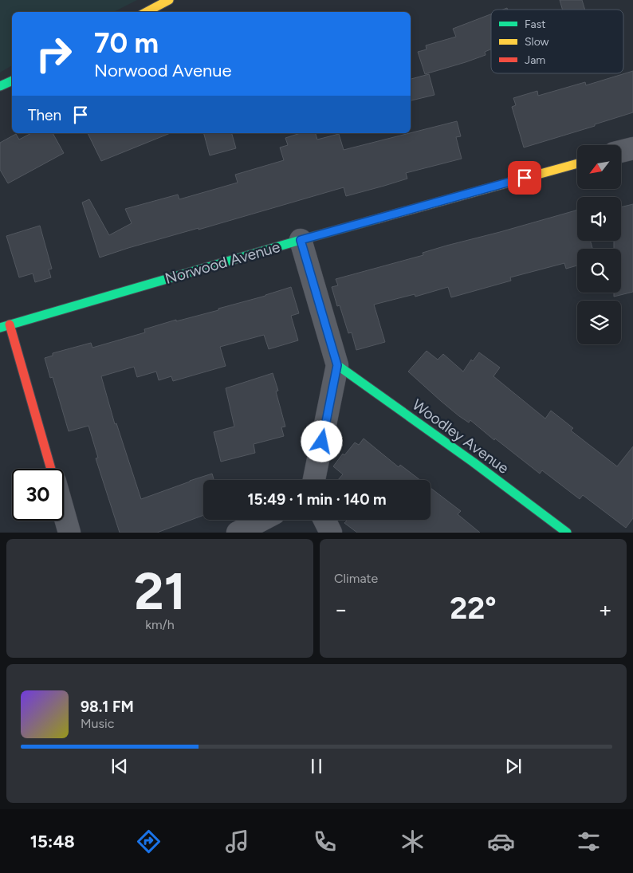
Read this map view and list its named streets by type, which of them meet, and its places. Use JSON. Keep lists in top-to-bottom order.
{
  "streets": {
    "street": ["Norwood Avenue", "Woodley Avenue"]
  },
  "legend": ["Fast", "Slow", "Jam"],
  "north": "bottom left",
  "page": {
    "turn": ["70 m", "Norwood Avenue"],
    "then": "Then",
    "limit": "30",
    "trip": "15:49 · 1 min · 140 m",
    "tile": [
      ["21", "km/h"],
      "Climate"
    ],
    "heat": ["−", "22°", "+"],
    "song": ["98.1 FM", "Music"],
    "tabs": "15:48"
  }
}
